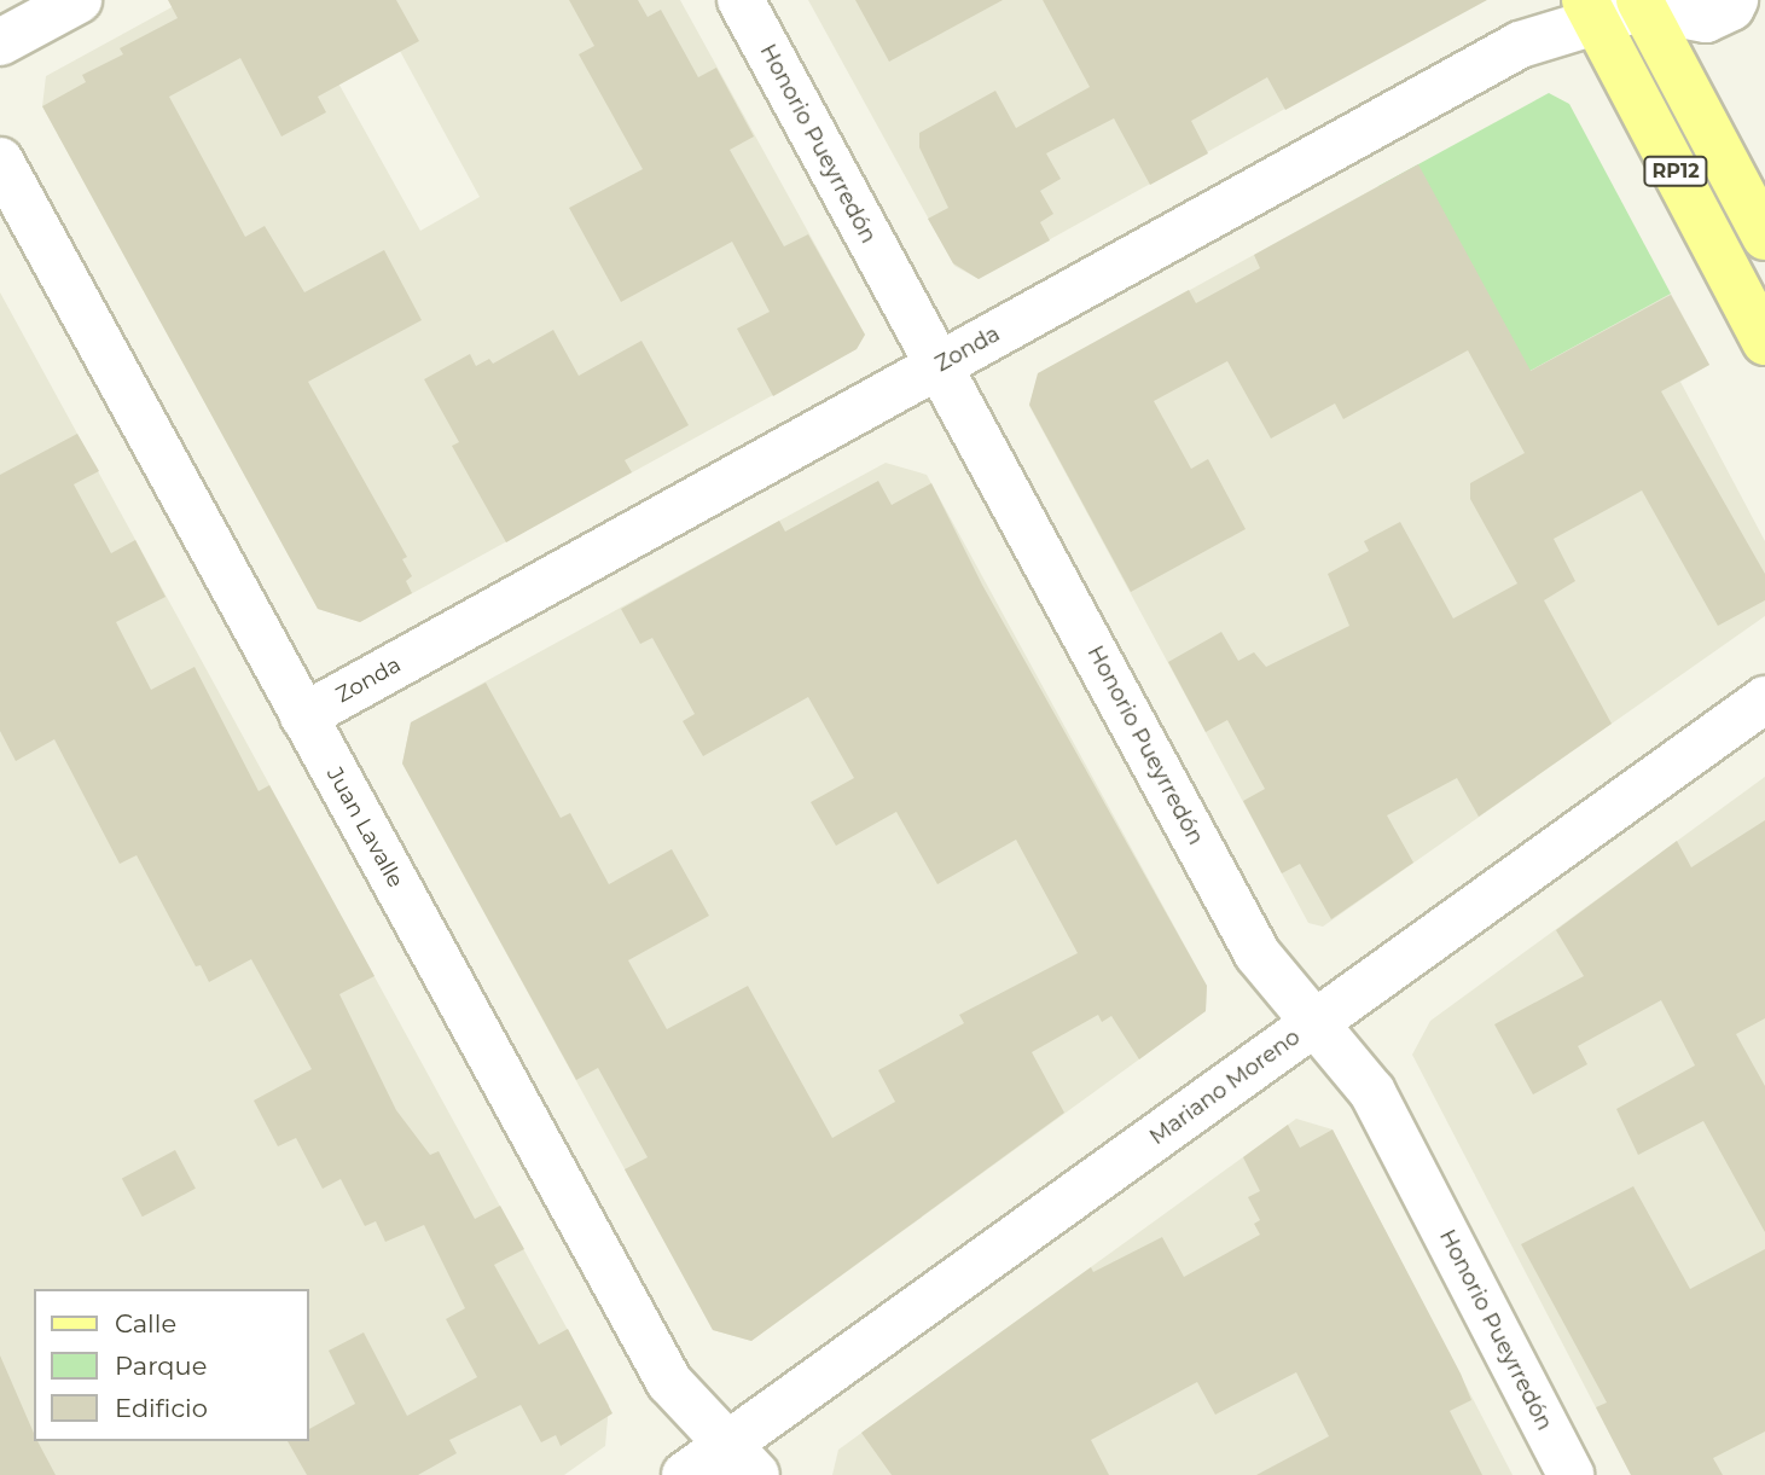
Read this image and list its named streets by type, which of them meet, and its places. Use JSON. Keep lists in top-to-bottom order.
{
  "streets": {
    "main road": ["RP12"],
    "street": [
      "Honorio Pueyrredón",
      "Zonda",
      "Juan Lavalle",
      "Mariano Moreno"
    ]
  },
  "crossings": [
    ["Honorio Pueyrredón", "Zonda"],
    ["Honorio Pueyrredón", "Mariano Moreno"],
    ["RP12", "Zonda"],
    ["Zonda", "Juan Lavalle"],
    ["Juan Lavalle", "Mariano Moreno"]
  ],
  "legend": ["Calle", "Parque", "Edificio"]
}
